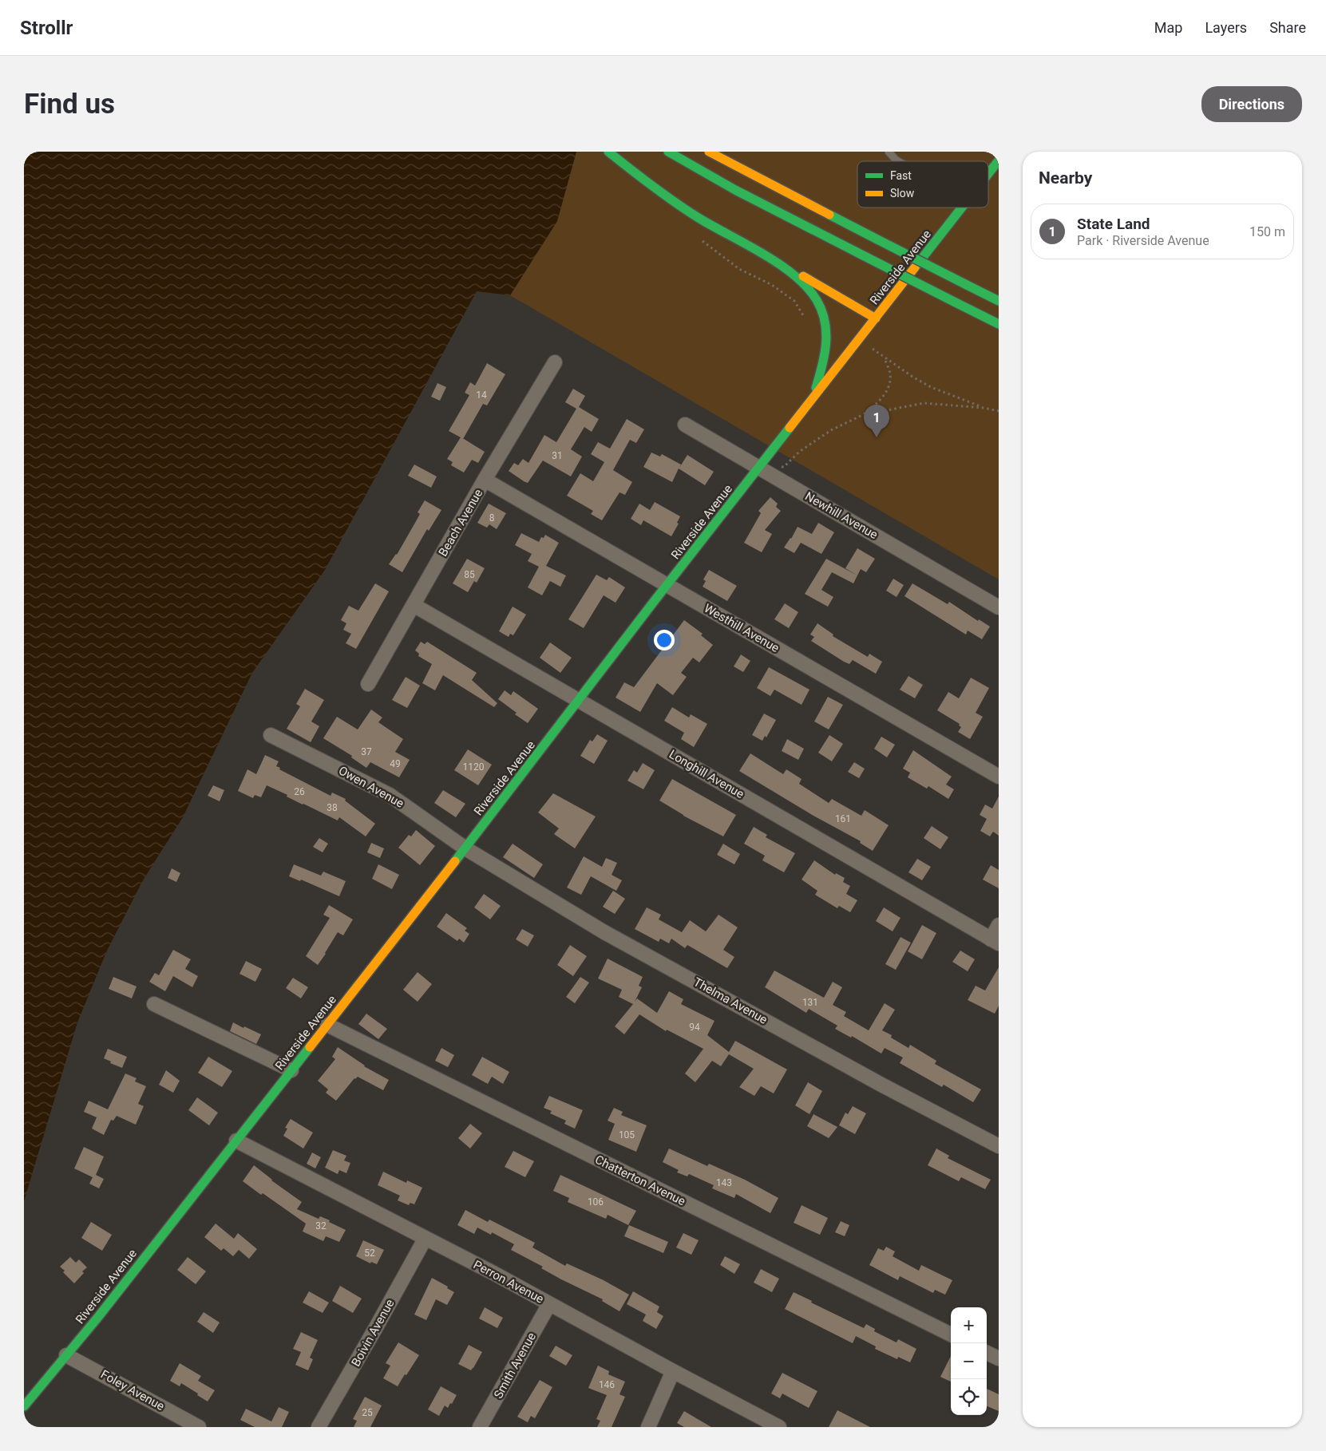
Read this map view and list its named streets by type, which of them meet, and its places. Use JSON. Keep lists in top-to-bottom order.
{
  "streets": {
    "main road": ["Riverside Avenue"],
    "street": [
      "Newhill Avenue",
      "Beach Avenue",
      "Westhill Avenue",
      "Longhill Avenue",
      "Owen Avenue",
      "Thelma Avenue",
      "Chatterton Avenue",
      "Perron Avenue",
      "Boivin Avenue",
      "Smith Avenue",
      "Foley Avenue"
    ]
  },
  "crossings": [
    ["Riverside Avenue", "Newhill Avenue"],
    ["Riverside Avenue", "Westhill Avenue"],
    ["Riverside Avenue", "Longhill Avenue"],
    ["Riverside Avenue", "Owen Avenue"],
    ["Riverside Avenue", "Thelma Avenue"],
    ["Riverside Avenue", "Chatterton Avenue"],
    ["Riverside Avenue", "Perron Avenue"],
    ["Riverside Avenue", "Foley Avenue"],
    ["Beach Avenue", "Westhill Avenue"],
    ["Beach Avenue", "Longhill Avenue"],
    ["Owen Avenue", "Thelma Avenue"],
    ["Perron Avenue", "Boivin Avenue"],
    ["Perron Avenue", "Smith Avenue"]
  ],
  "house_numbers": [
    "14",
    "31",
    "8",
    "85",
    "37",
    "49",
    "1120",
    "26",
    "38",
    "161",
    "131",
    "94",
    "105",
    "143",
    "106",
    "32",
    "52",
    "146",
    "25"
  ],
  "legend": ["Fast", "Slow"],
  "page": {
    "header": "Strollr",
    "nav": ["Map", "Layers", "Share"],
    "buttons": "Directions",
    "title": "Find us",
    "heading": "Nearby",
    "list": [
      {
        "mark": "1",
        "name": "State Land",
        "note": "Park · Riverside Avenue",
        "value": "150 m"
      }
    ],
    "pins": "1",
    "map_buttons": ["+", "−"]
  }
}
